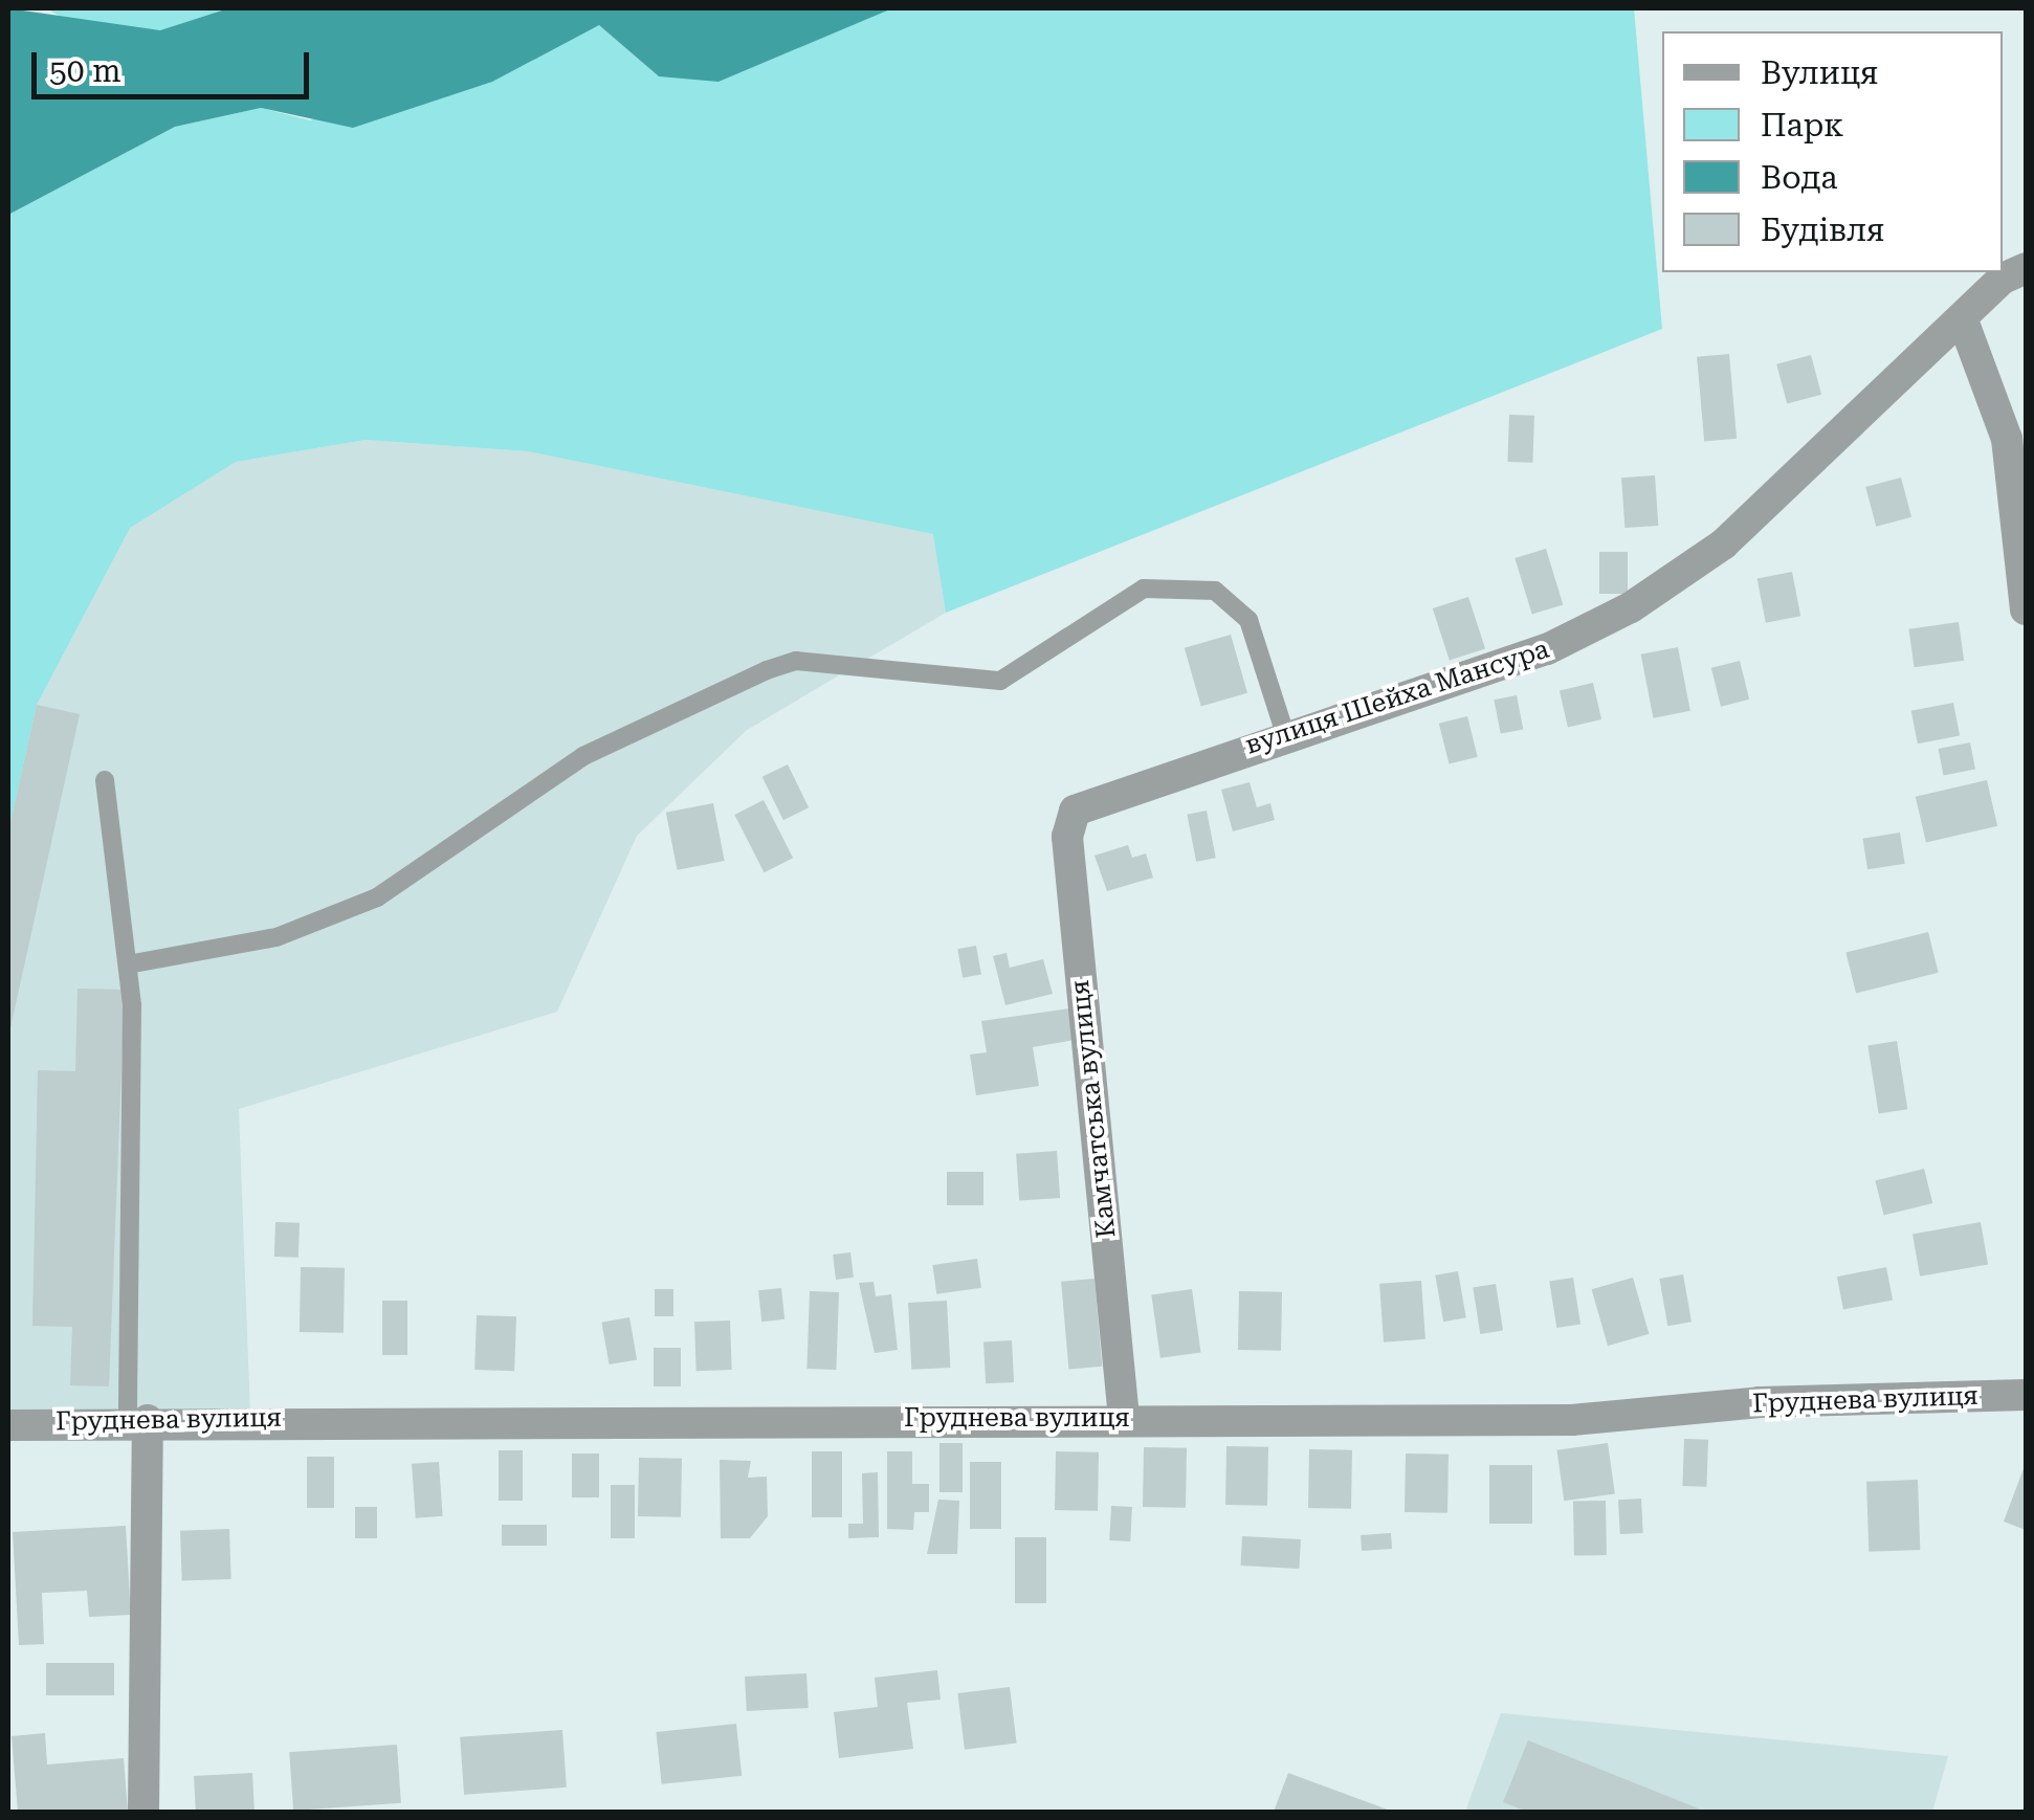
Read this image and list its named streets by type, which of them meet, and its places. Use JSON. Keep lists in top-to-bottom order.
{
  "streets": {
    "street": ["вулиця Шейха Мансура", "Камчатська вулиця", "Груднева вулиця"]
  },
  "crossings": [
    ["вулиця Шейха Мансура", "Камчатська вулиця"],
    ["Камчатська вулиця", "Груднева вулиця"]
  ],
  "legend": [
    "Вулиця",
    "Парк",
    "Вода",
    "Будівля"
  ],
  "scale_bar": "50 m"
}
